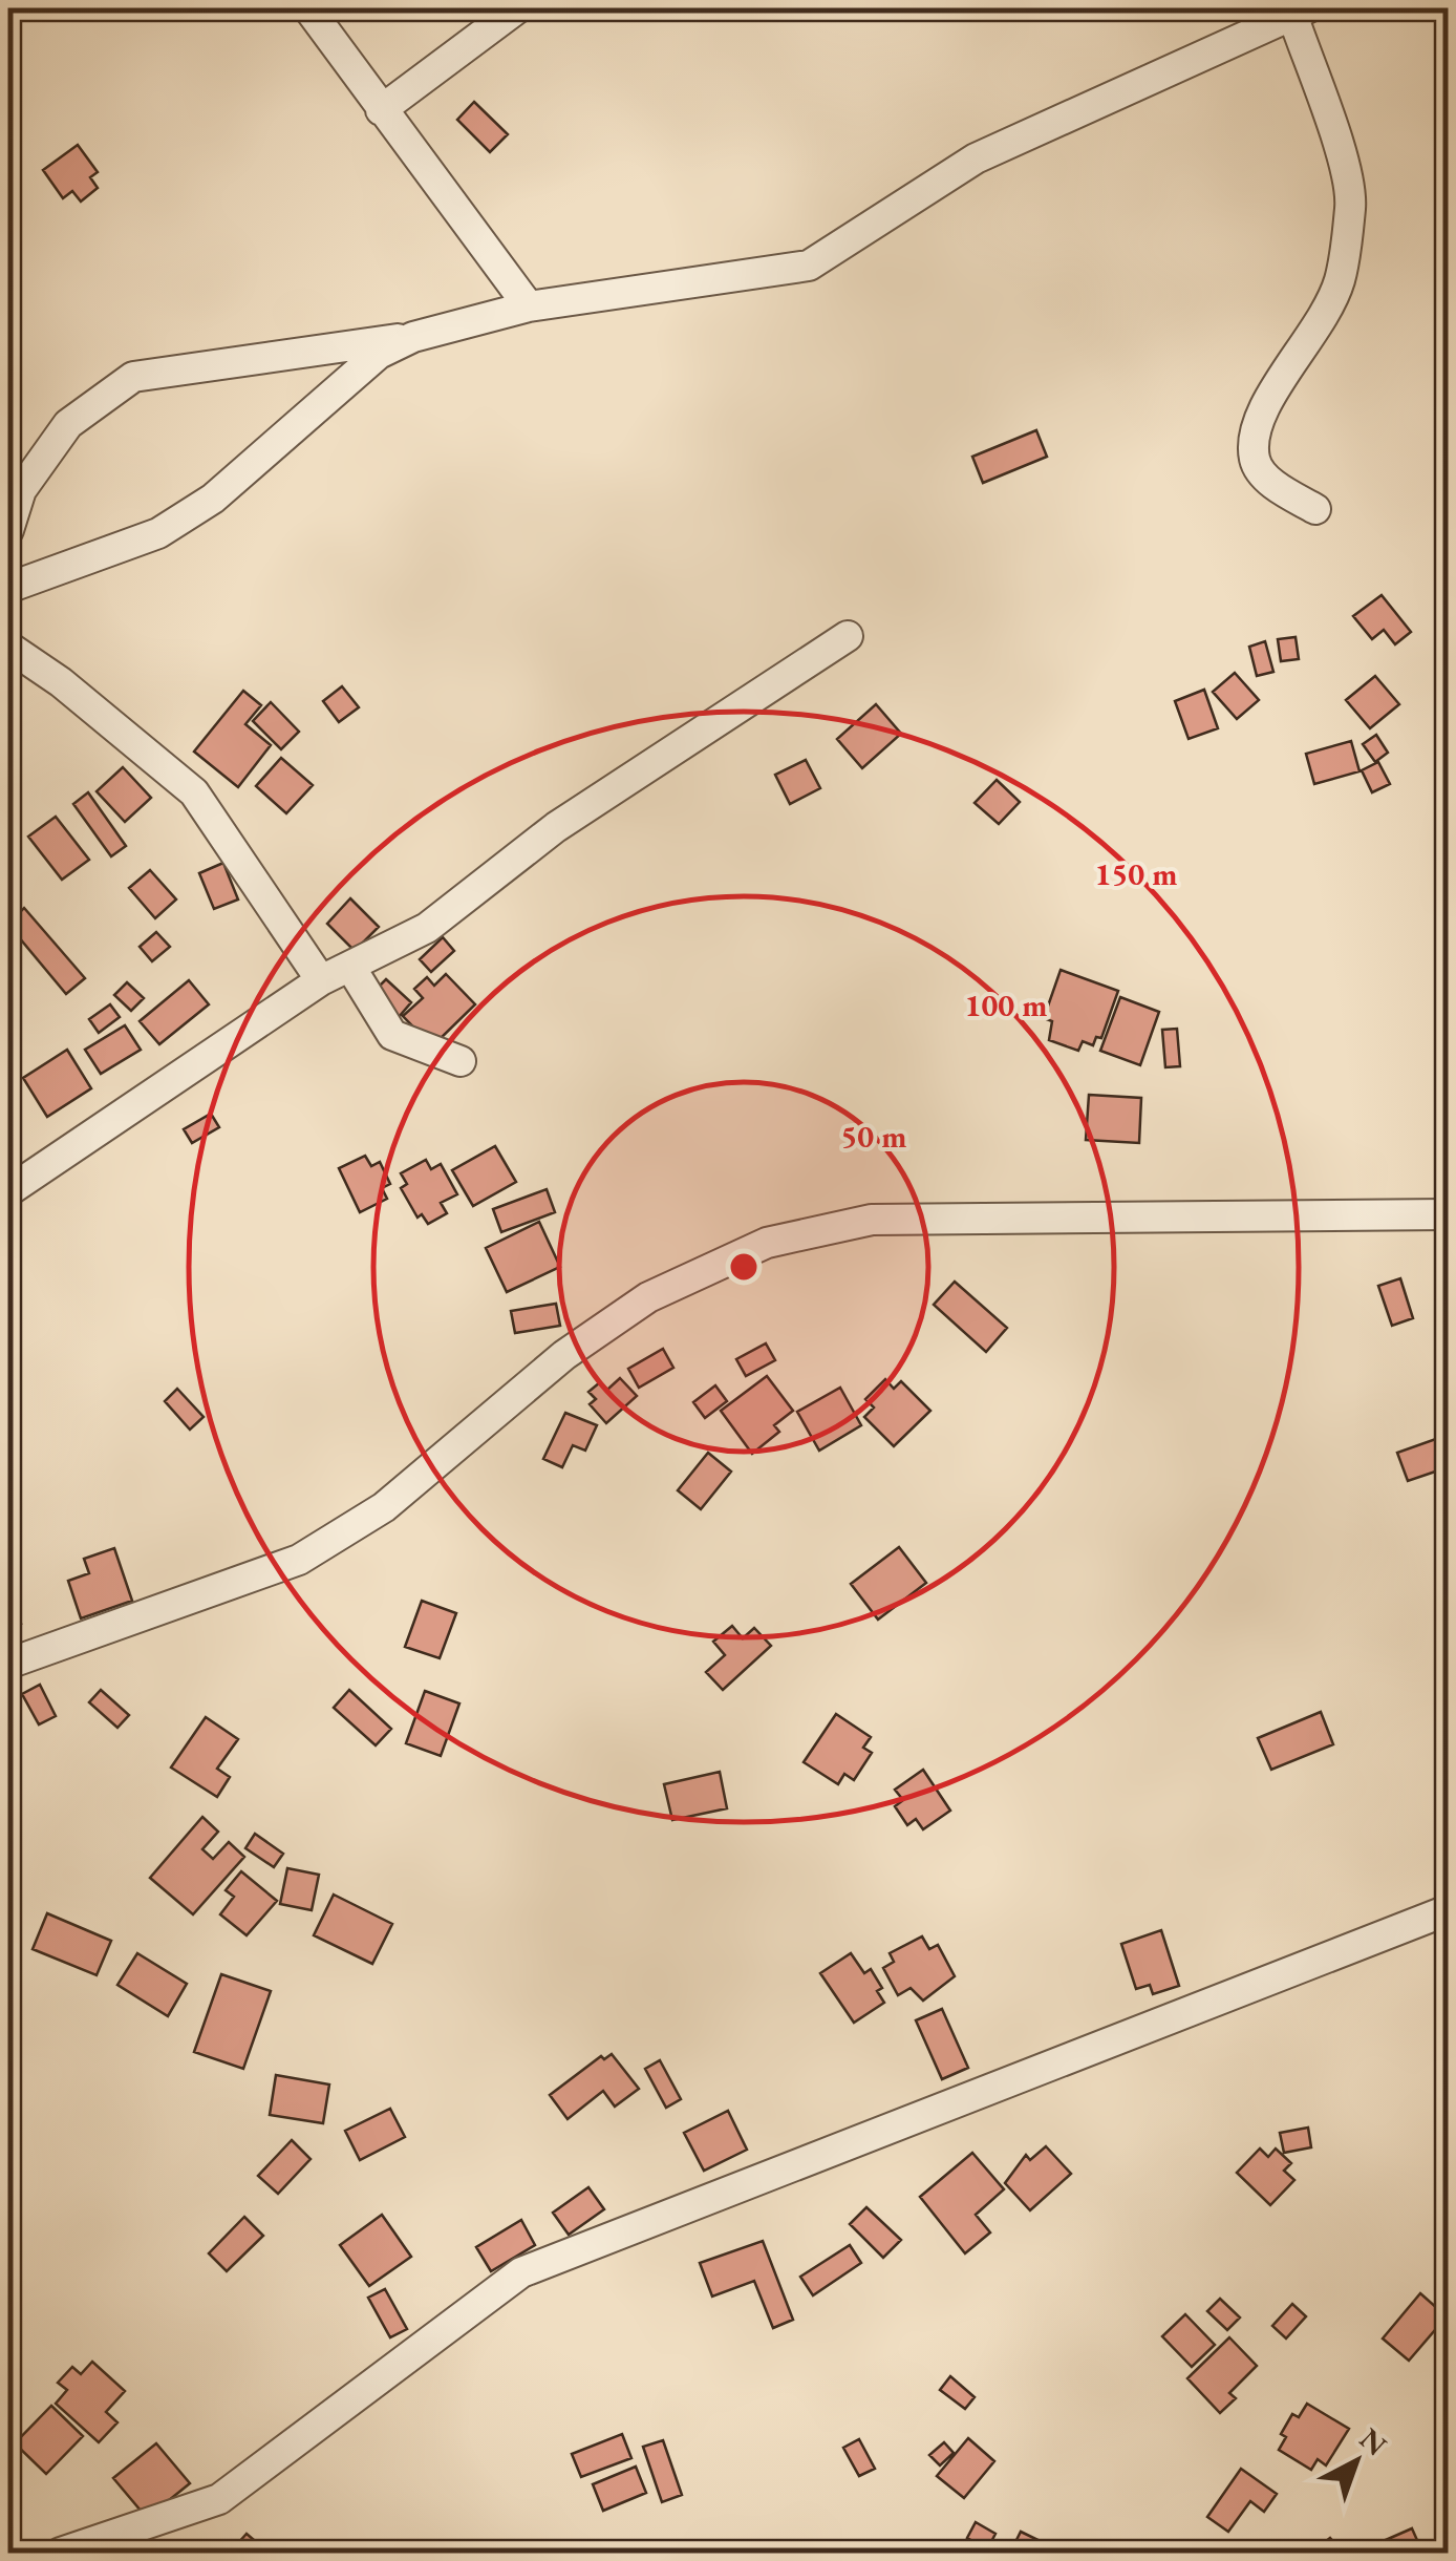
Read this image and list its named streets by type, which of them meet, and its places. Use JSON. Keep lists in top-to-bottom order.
{
  "north": "top right",
  "rings": ["150 m", "100 m", "50 m"]
}
